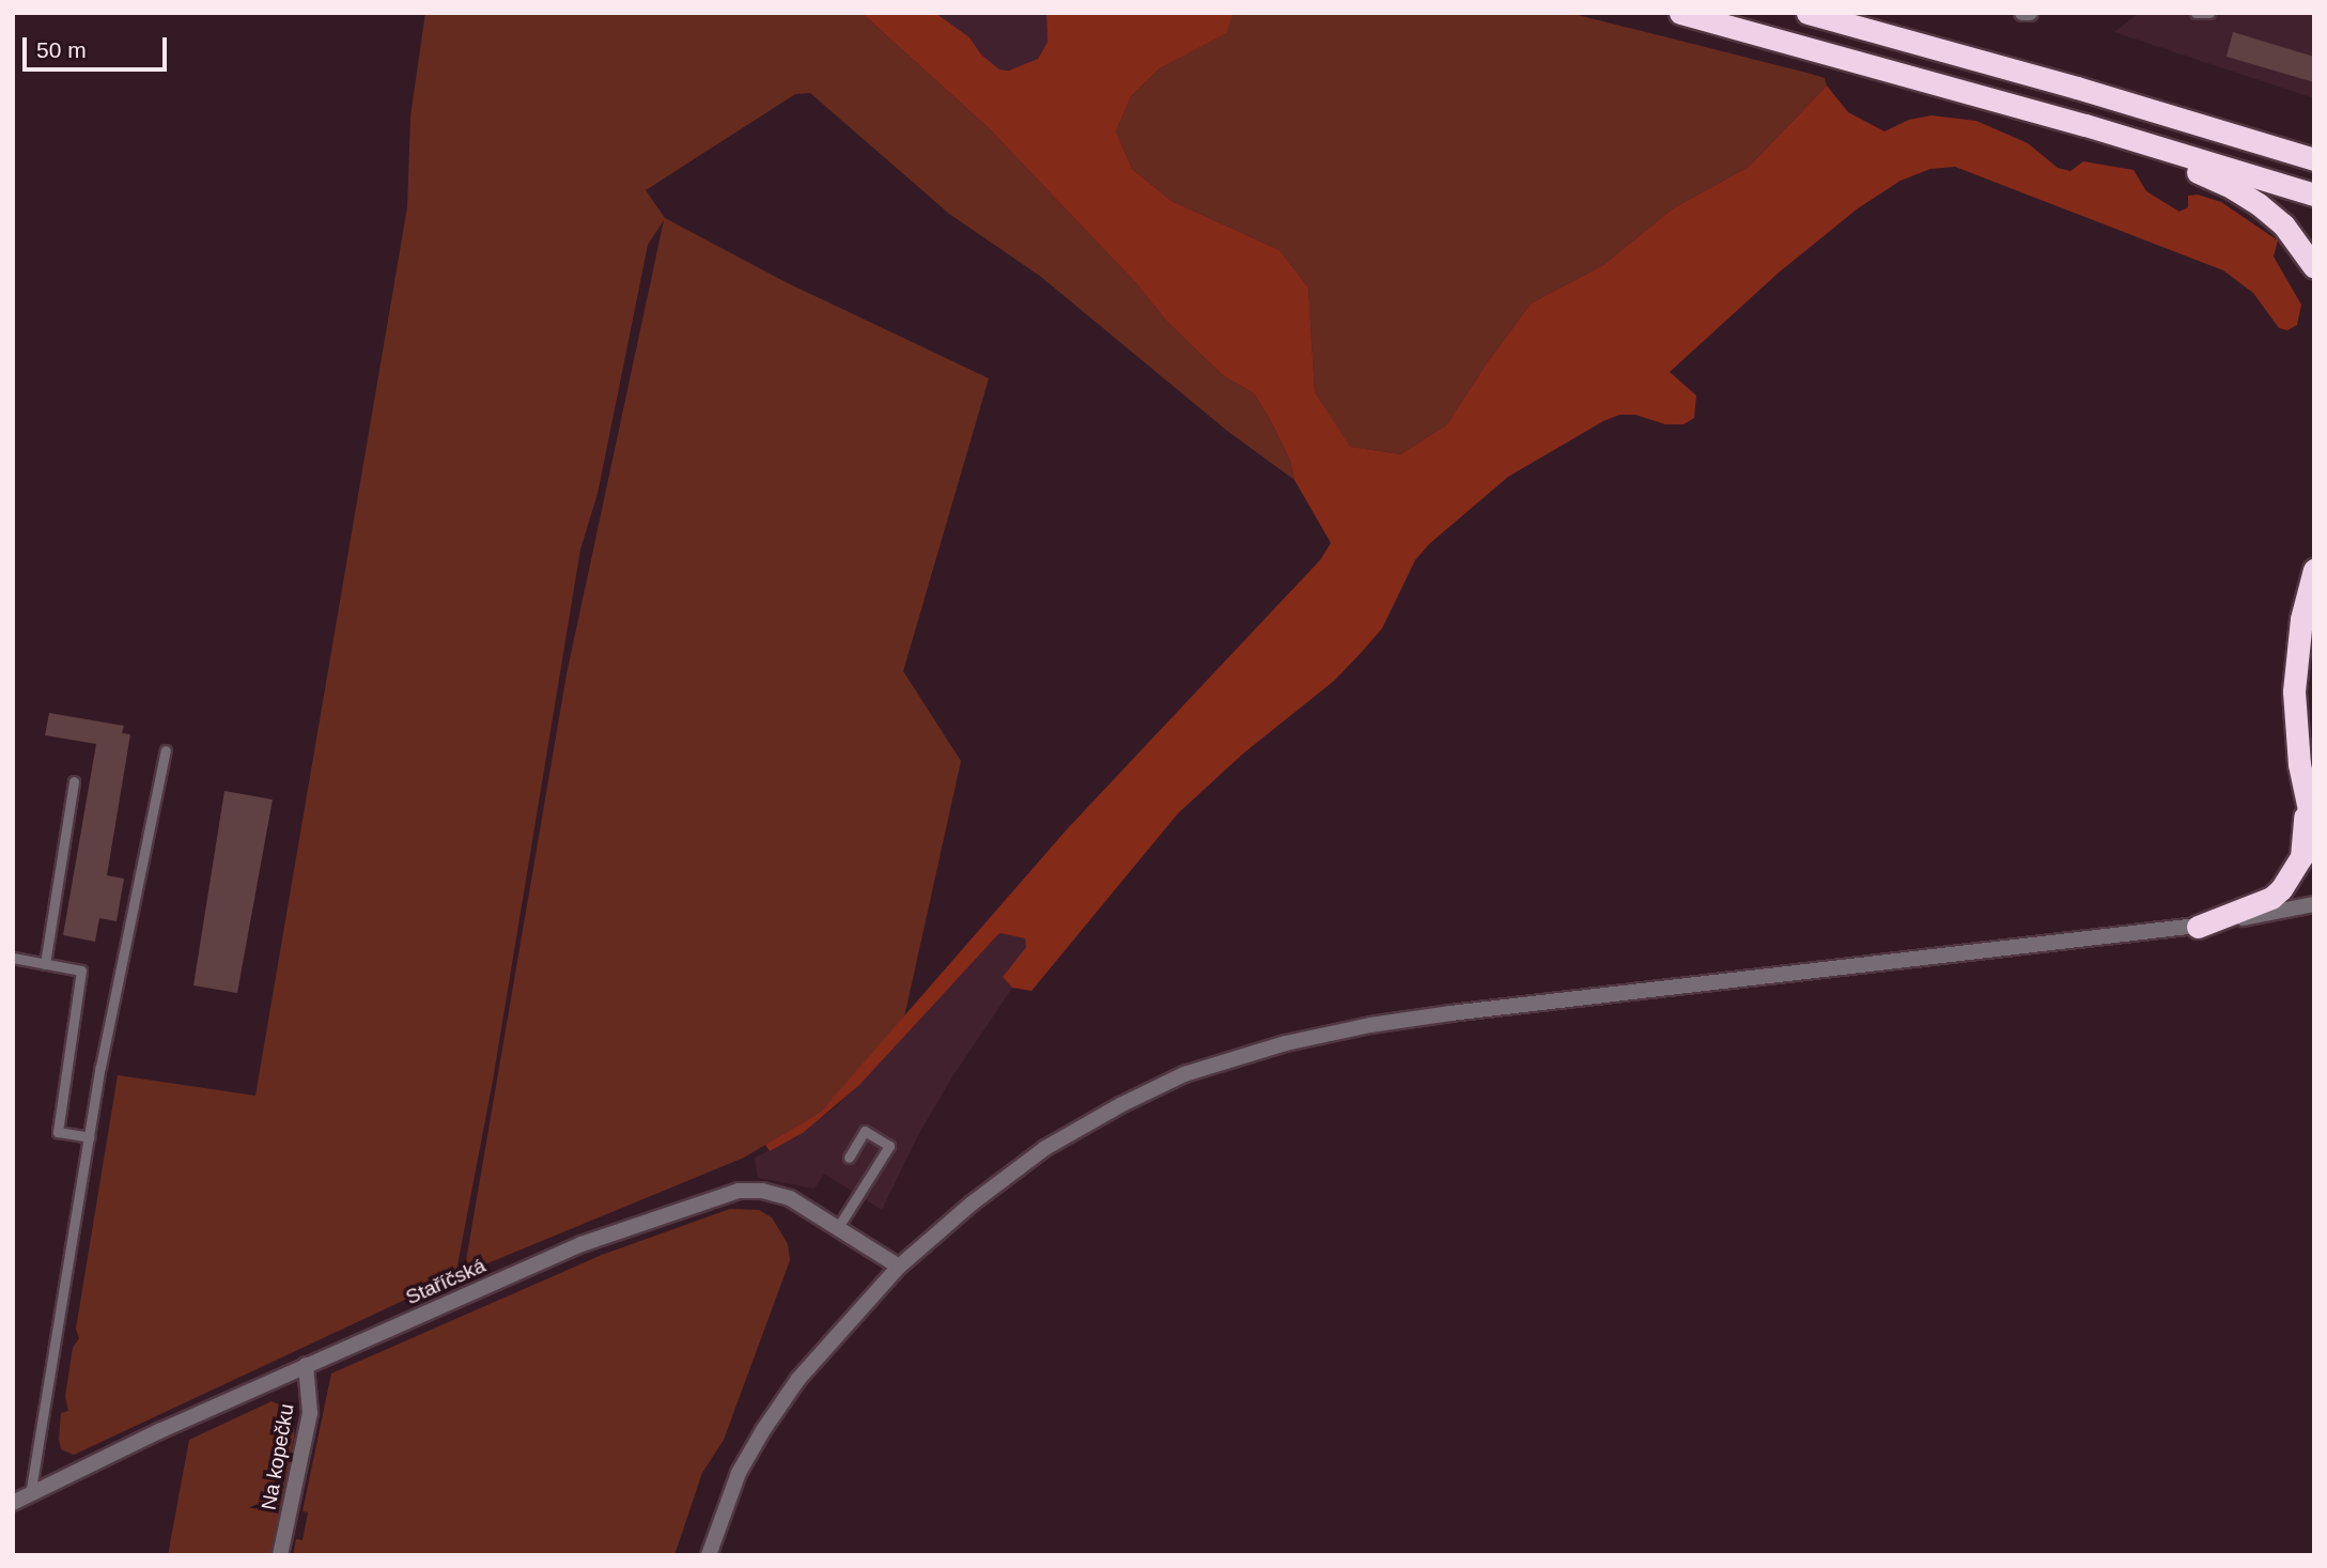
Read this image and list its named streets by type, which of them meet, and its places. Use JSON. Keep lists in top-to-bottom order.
{
  "streets": {
    "street": ["Staříčská", "Na kopečku"]
  },
  "crossings": [
    ["Staříčská", "Na kopečku"]
  ],
  "scale_bar": "50 m"
}
